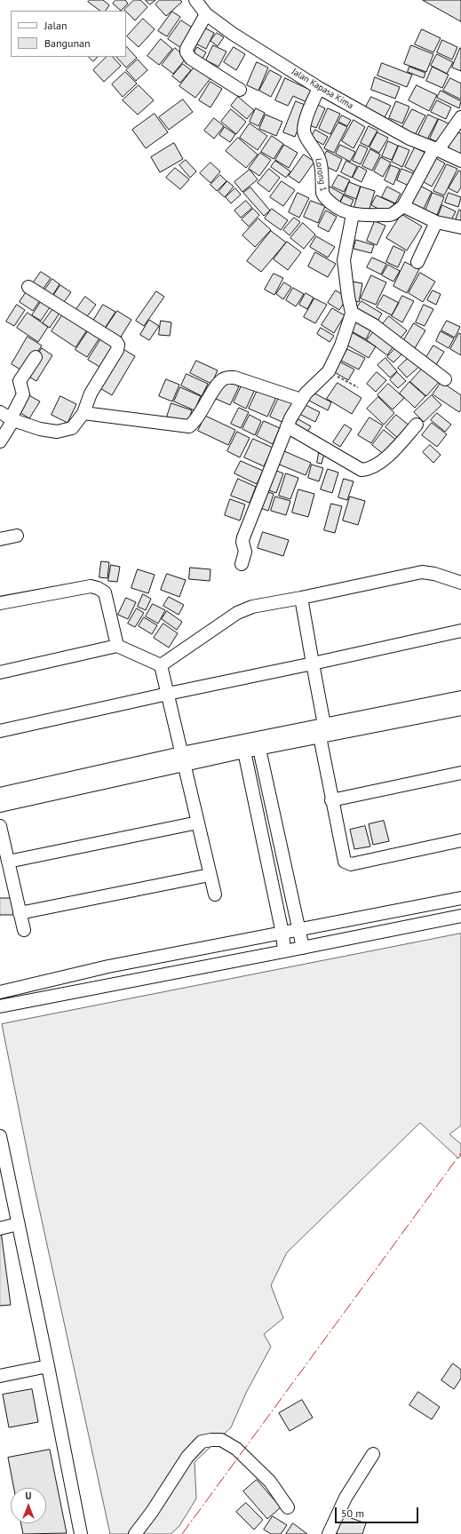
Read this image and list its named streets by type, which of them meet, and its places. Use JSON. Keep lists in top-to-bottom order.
{
  "streets": {
    "street": ["Jalan Kapasa Kima", "Lorong 1"]
  },
  "crossings": [
    ["Jalan Kapasa Kima", "Lorong 1"]
  ],
  "legend": ["Jalan", "Bangunan"],
  "scale_bar": "50 m",
  "north": "top"
}
